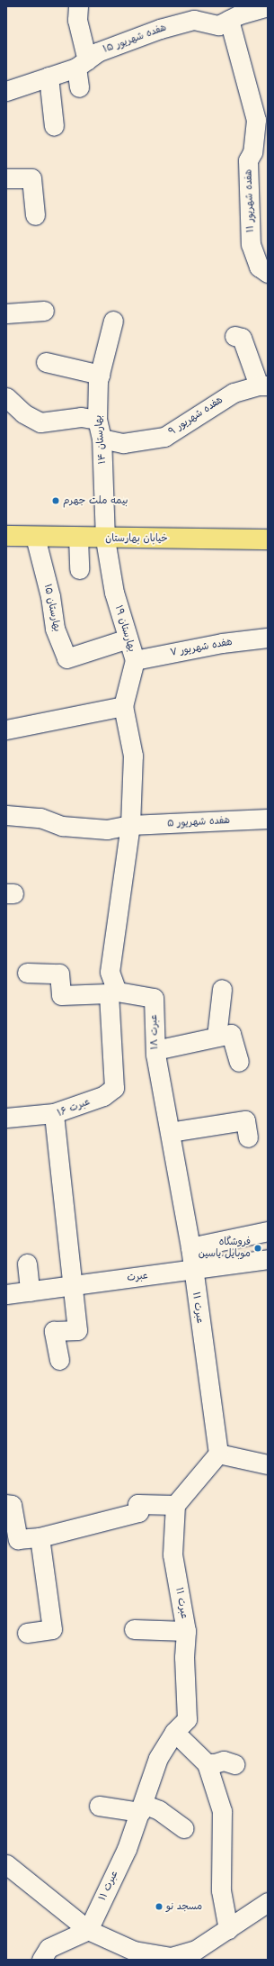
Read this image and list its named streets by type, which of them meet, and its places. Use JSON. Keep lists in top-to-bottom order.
{
  "streets": {
    "main road": ["خیابان بهارستان"],
    "street": [
      "هفده شهریور ۱۵",
      "هفده شهریور ۱۱",
      "هفده شهریور ۹",
      "بهارستان ۱۴",
      "بهارستان ۱۵",
      "بهارستان ۱۹",
      "هفده شهریور ۷",
      "هفده شهریور ۵",
      "عبرت ۱۸",
      "عبرت ۱۶",
      "عبرت",
      "عبرت ۱۱"
    ]
  },
  "crossings": [
    ["هفده شهریور ۱۵", "هفده شهریور ۱۱"],
    ["هفده شهریور ۹", "بهارستان ۱۴"],
    ["بهارستان ۱۴", "خیابان بهارستان"],
    ["بهارستان ۱۴", "بهارستان ۱۹"],
    ["خیابان بهارستان", "بهارستان ۱۵"],
    ["خیابان بهارستان", "بهارستان ۱۹"],
    ["بهارستان ۱۵", "بهارستان ۱۹"],
    ["بهارستان ۱۹", "هفده شهریور ۷"],
    ["بهارستان ۱۹", "هفده شهریور ۵"],
    ["عبرت ۱۸", "عبرت ۱۶"],
    ["عبرت ۱۸", "عبرت"],
    ["عبرت ۱۸", "عبرت ۱۱"],
    ["عبرت ۱۶", "عبرت"],
    ["عبرت", "عبرت ۱۱"]
  ],
  "places": ["بیمه ملت جهرم", "فروشگاه موبایل یاسین", "مسجد نو"]
}
